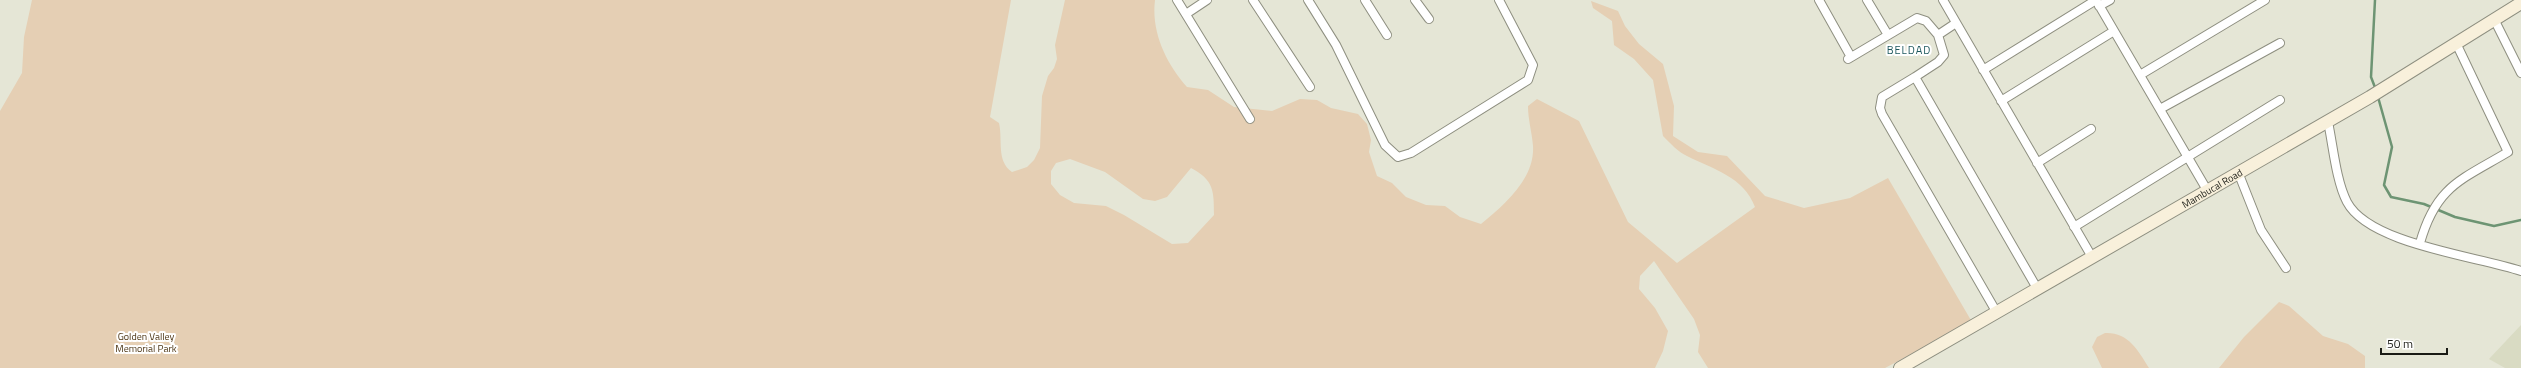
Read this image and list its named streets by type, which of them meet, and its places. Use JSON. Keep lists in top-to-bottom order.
{
  "streets": {
    "main road": ["Mambucal Road"]
  },
  "districts": ["BELDAD"],
  "parks": ["Golden Valley Memorial Park"],
  "scale_bar": "50 m"
}
